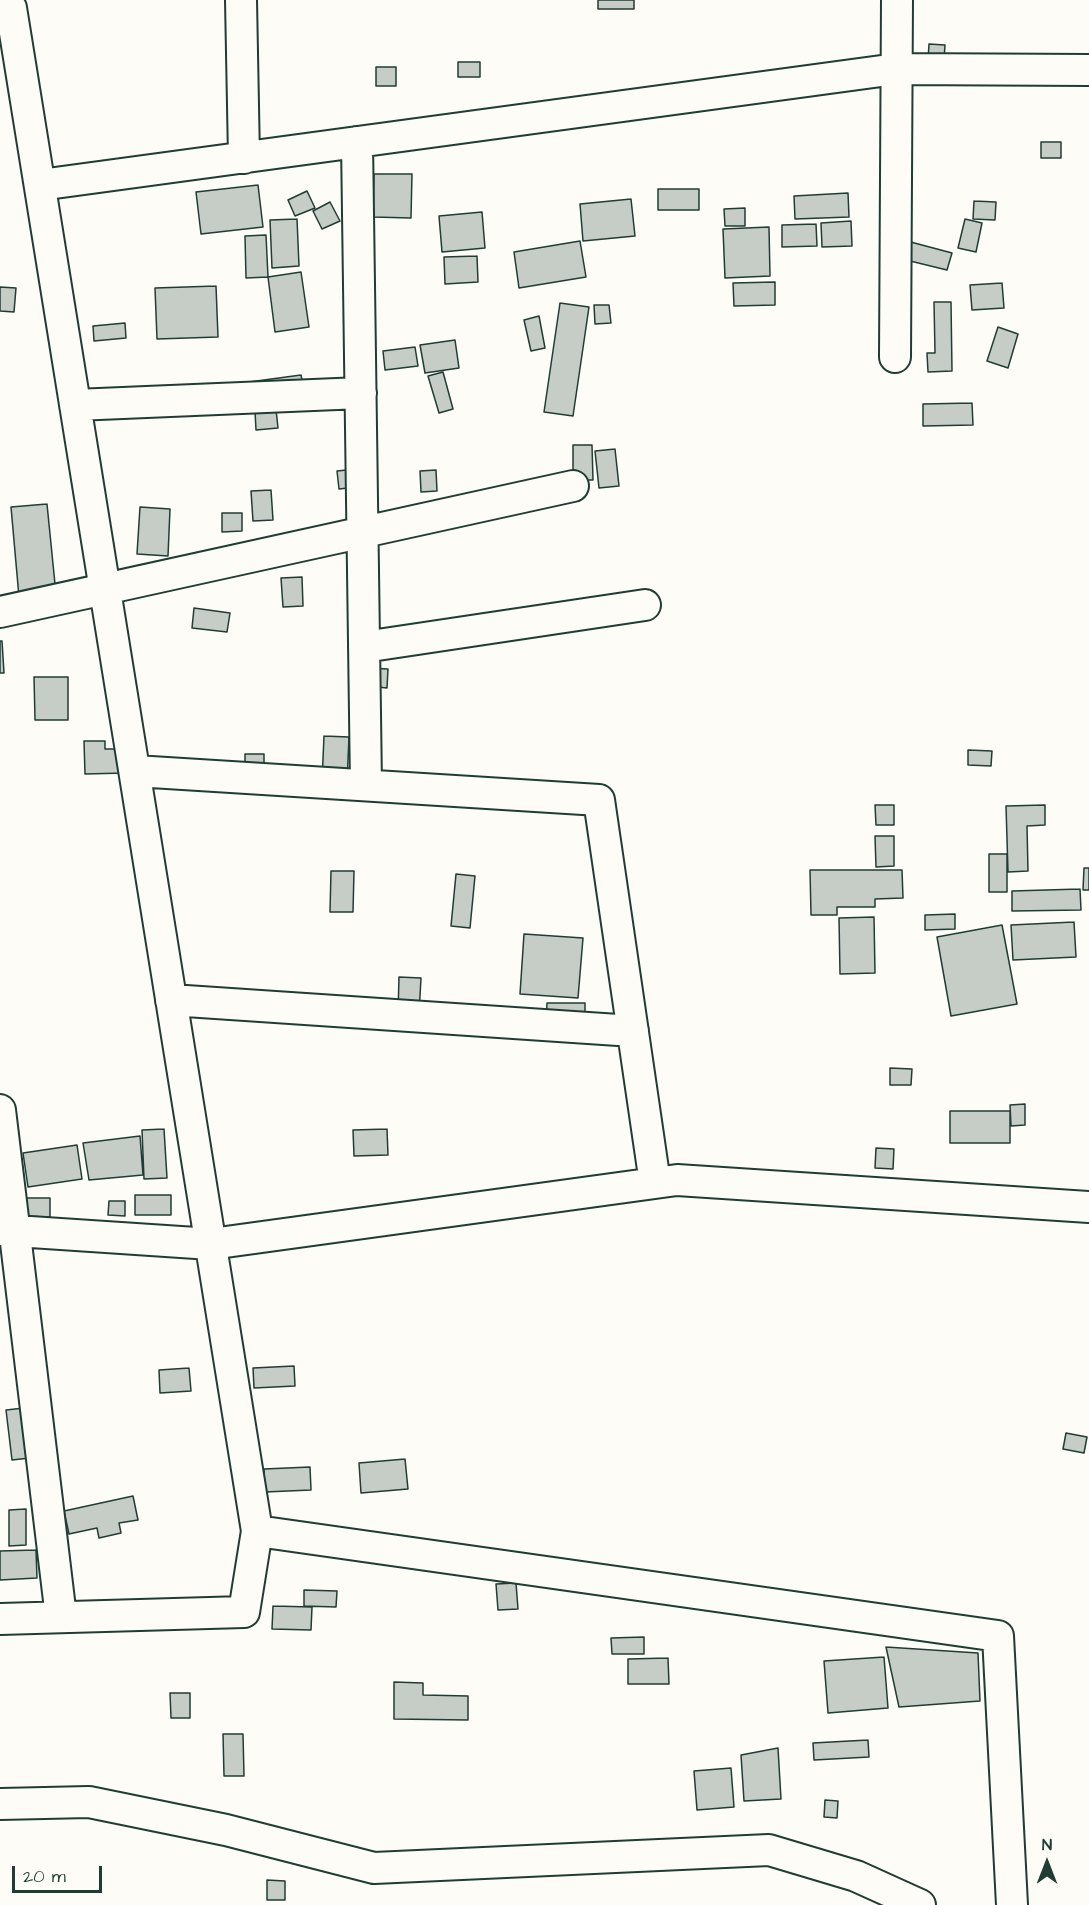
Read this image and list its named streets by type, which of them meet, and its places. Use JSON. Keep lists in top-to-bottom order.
{
  "scale_bar": "20 m",
  "north": "top"
}
